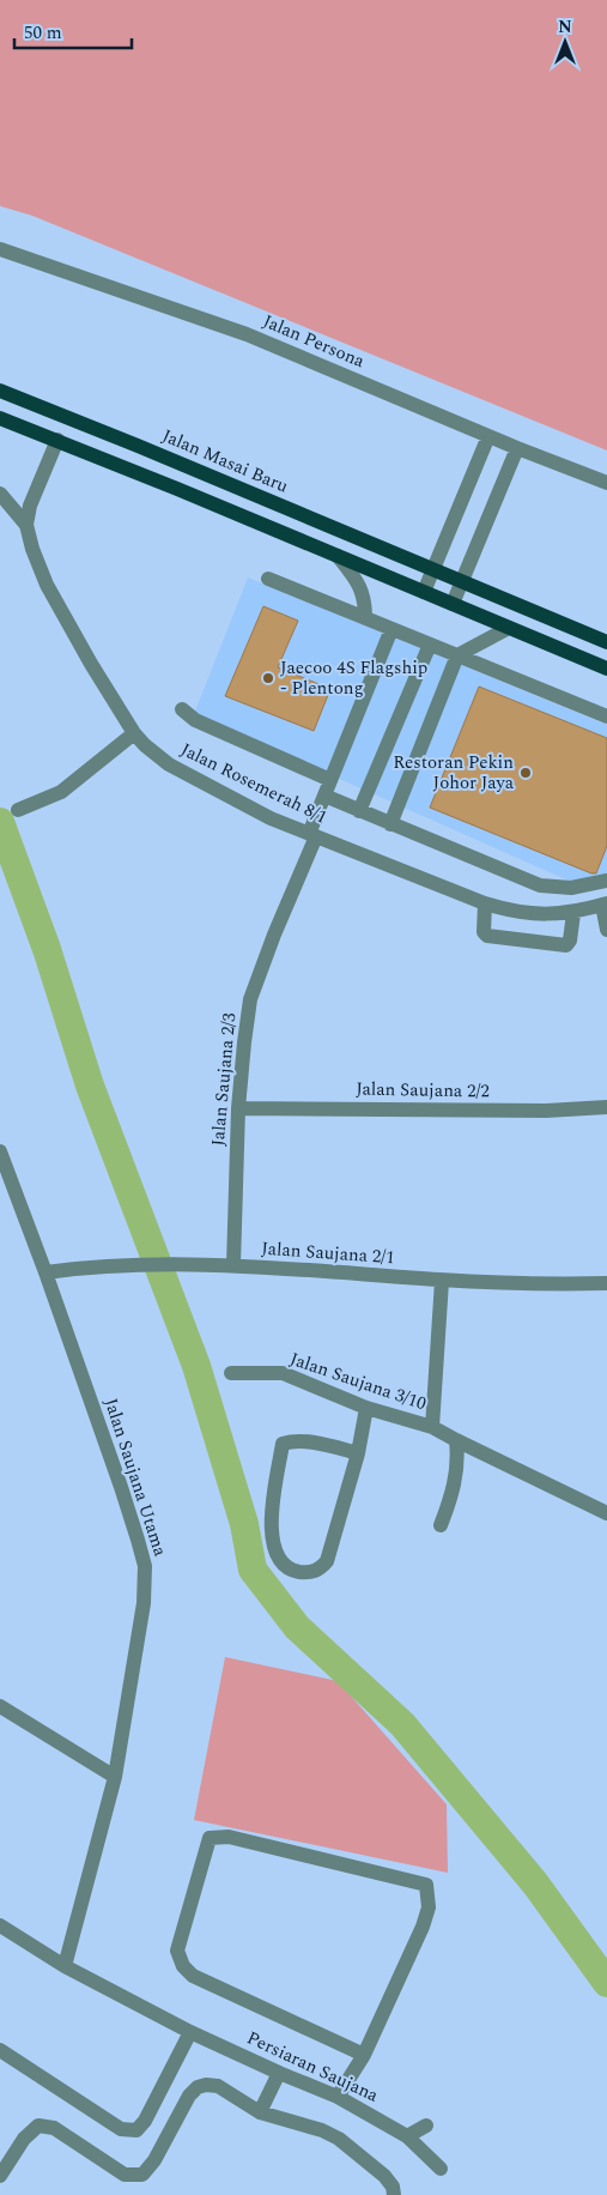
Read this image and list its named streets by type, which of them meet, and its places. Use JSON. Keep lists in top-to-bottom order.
{
  "streets": {
    "main road": ["Jalan Masai Baru"],
    "street": [
      "Jalan Persona",
      "Jalan Rosemerah 8/1",
      "Jalan Saujana 2/3",
      "Jalan Saujana 2/2",
      "Jalan Saujana 2/1",
      "Jalan Saujana 3/10",
      "Jalan Saujana Utama",
      "Persiaran Saujana"
    ]
  },
  "crossings": [
    ["Jalan Rosemerah 8/1", "Jalan Saujana 2/3"],
    ["Jalan Saujana 2/3", "Jalan Saujana 2/2"],
    ["Jalan Saujana 2/3", "Jalan Saujana 2/1"],
    ["Jalan Saujana 2/1", "Jalan Saujana 3/10"],
    ["Jalan Saujana 2/1", "Jalan Saujana Utama"],
    ["Jalan Saujana Utama", "Persiaran Saujana"]
  ],
  "places": ["Jaecoo 4S Flagship - Plentong", "Restoran Pekin Johor Jaya"],
  "scale_bar": "50 m",
  "north": "top"
}
